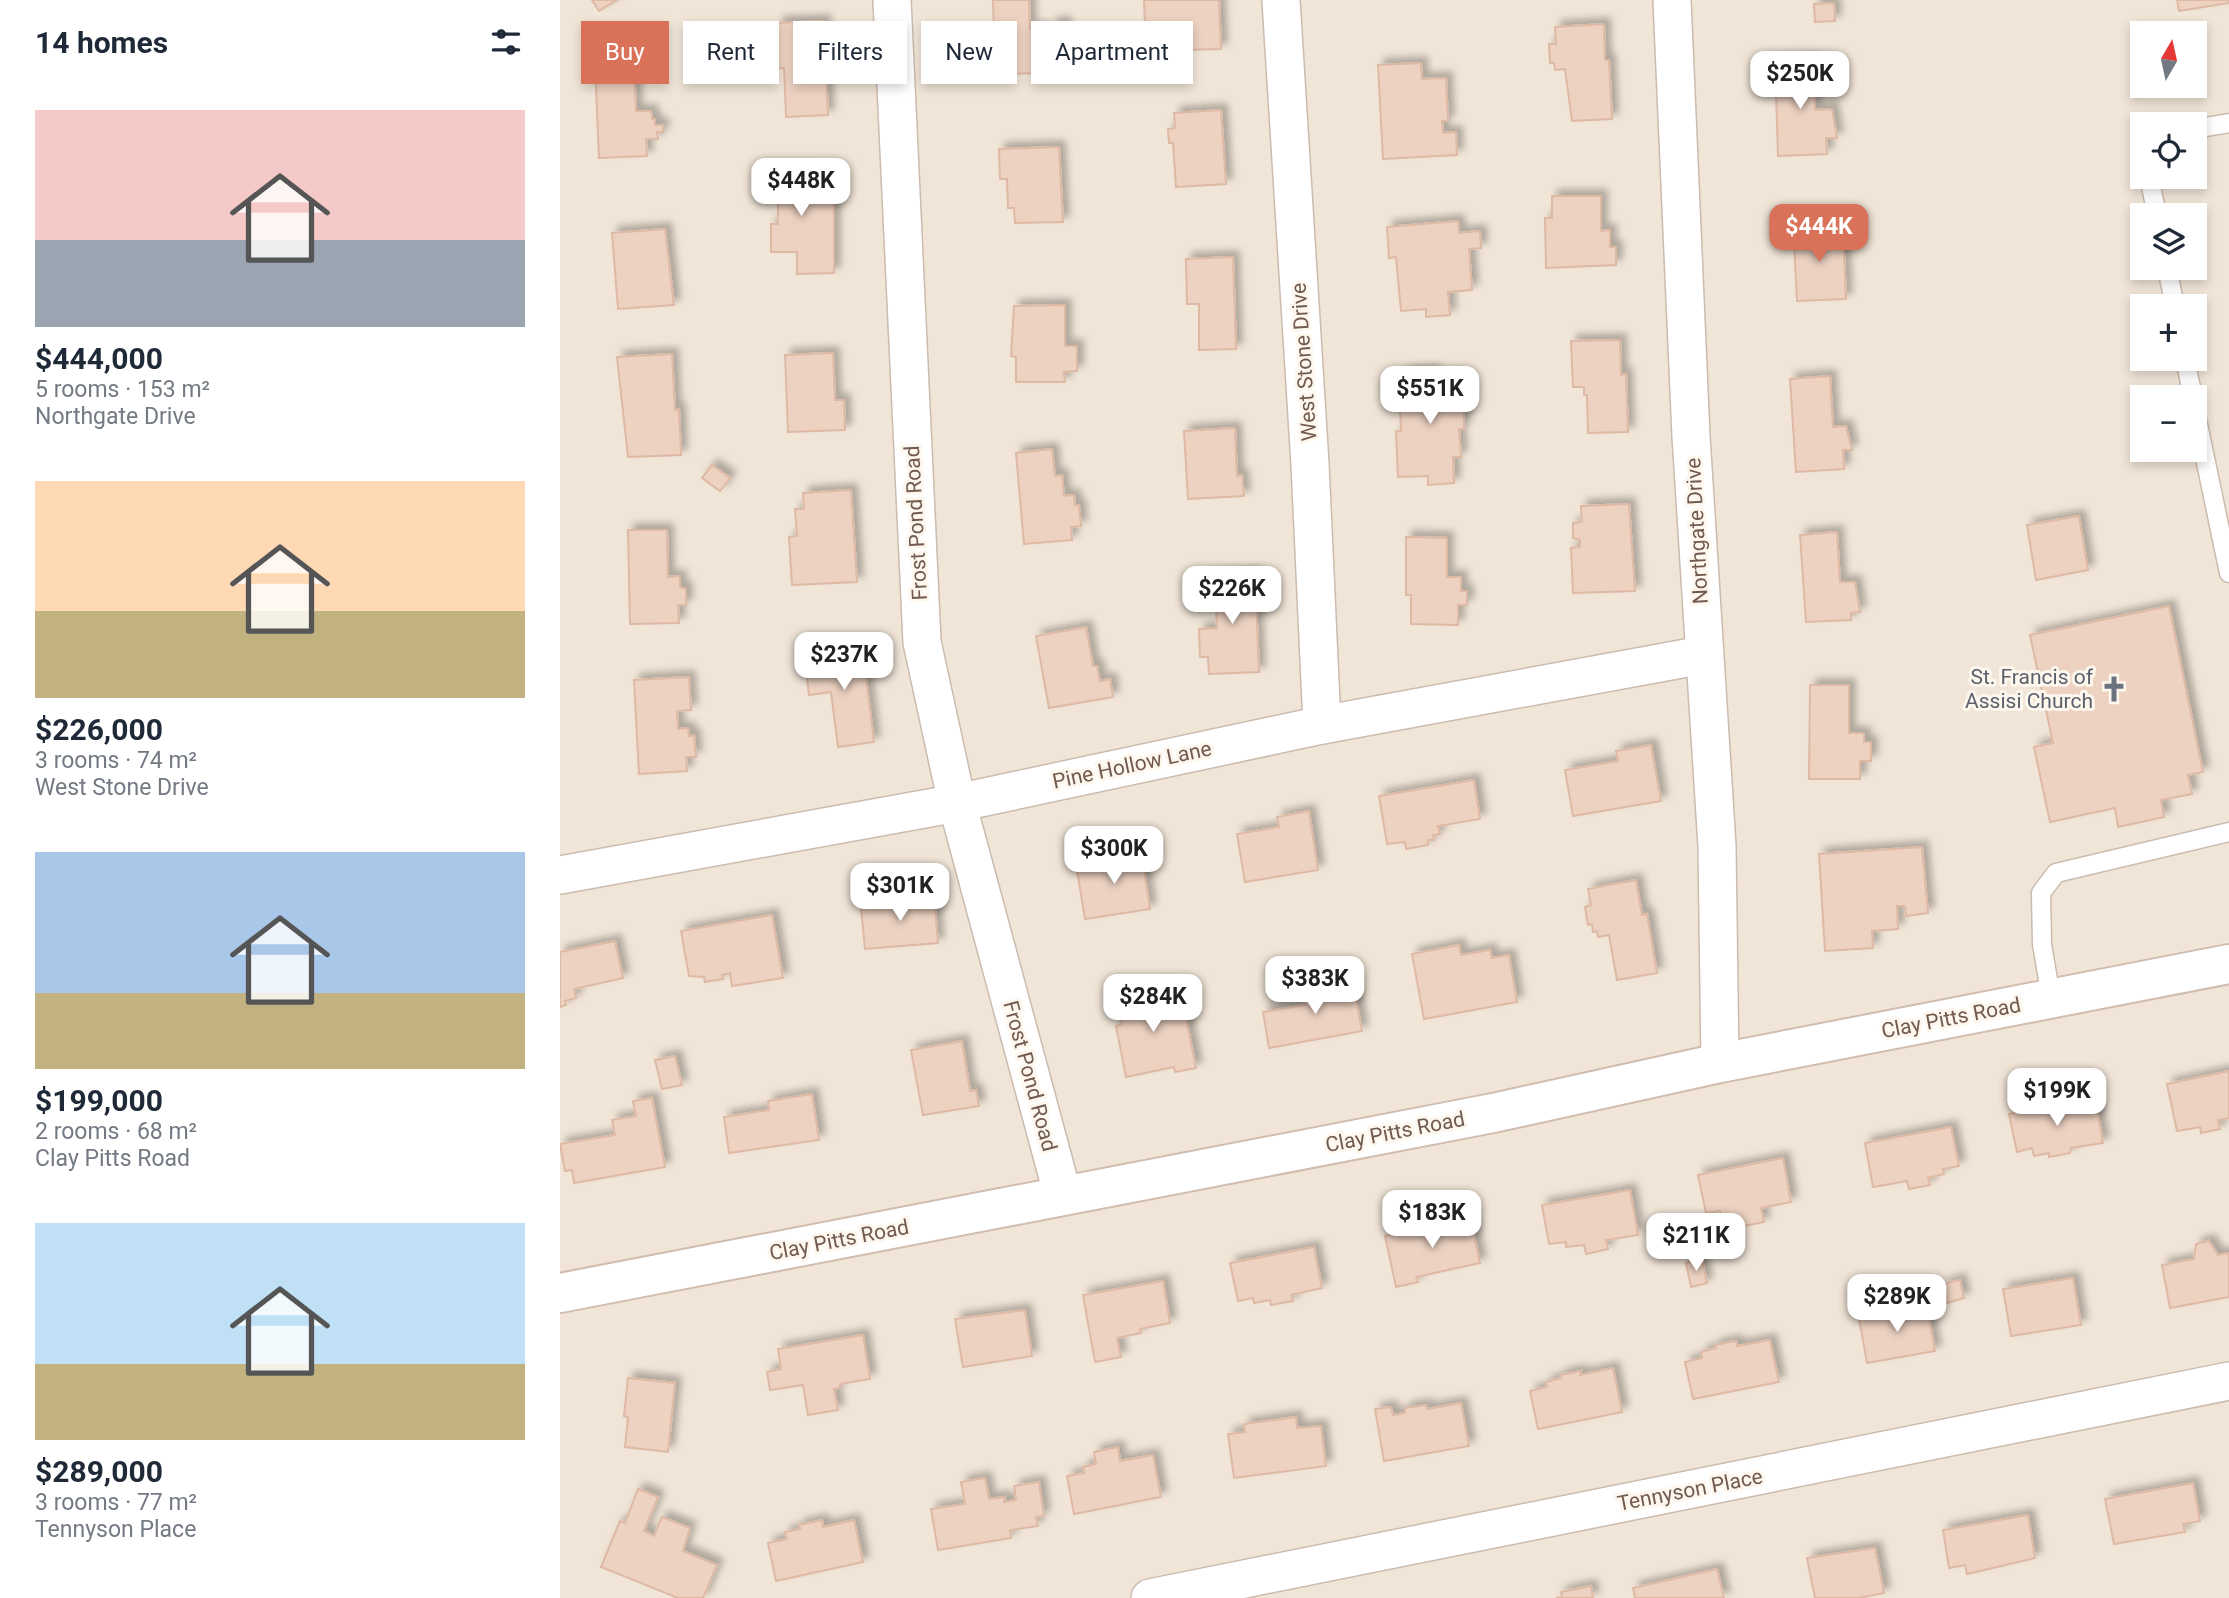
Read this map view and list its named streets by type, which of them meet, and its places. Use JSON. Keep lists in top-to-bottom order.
{
  "streets": {
    "street": [
      "West Stone Drive",
      "Frost Pond Road",
      "Northgate Drive",
      "Pine Hollow Lane",
      "Clay Pitts Road",
      "Tennyson Place"
    ]
  },
  "crossings": [
    ["West Stone Drive", "Pine Hollow Lane"],
    ["Frost Pond Road", "Pine Hollow Lane"],
    ["Frost Pond Road", "Clay Pitts Road"],
    ["Northgate Drive", "Pine Hollow Lane"],
    ["Northgate Drive", "Clay Pitts Road"]
  ],
  "places": {
    "church": ["St. Francis of Assisi Church"]
  },
  "north": "top",
  "page": {
    "heading": "14 homes",
    "map_buttons": ["+", "−"],
    "chip": [
      "Buy",
      "Rent",
      "Filters",
      "New",
      "Apartment"
    ],
    "price": [
      "$250K",
      "$448K",
      "$444K",
      "$551K",
      "$226K",
      "$237K",
      "$300K",
      "$301K",
      "$383K",
      "$284K",
      "$199K",
      "$183K",
      "$211K",
      "$289K"
    ],
    "list": [
      {
        "name": "$444,000",
        "note": "5 rooms · 153 m² · Northgate Drive"
      },
      {
        "name": "$226,000",
        "note": "3 rooms · 74 m² · West Stone Drive"
      },
      {
        "name": "$199,000",
        "note": "2 rooms · 68 m² · Clay Pitts Road"
      },
      {
        "name": "$289,000",
        "note": "3 rooms · 77 m² · Tennyson Place"
      }
    ]
  }
}
